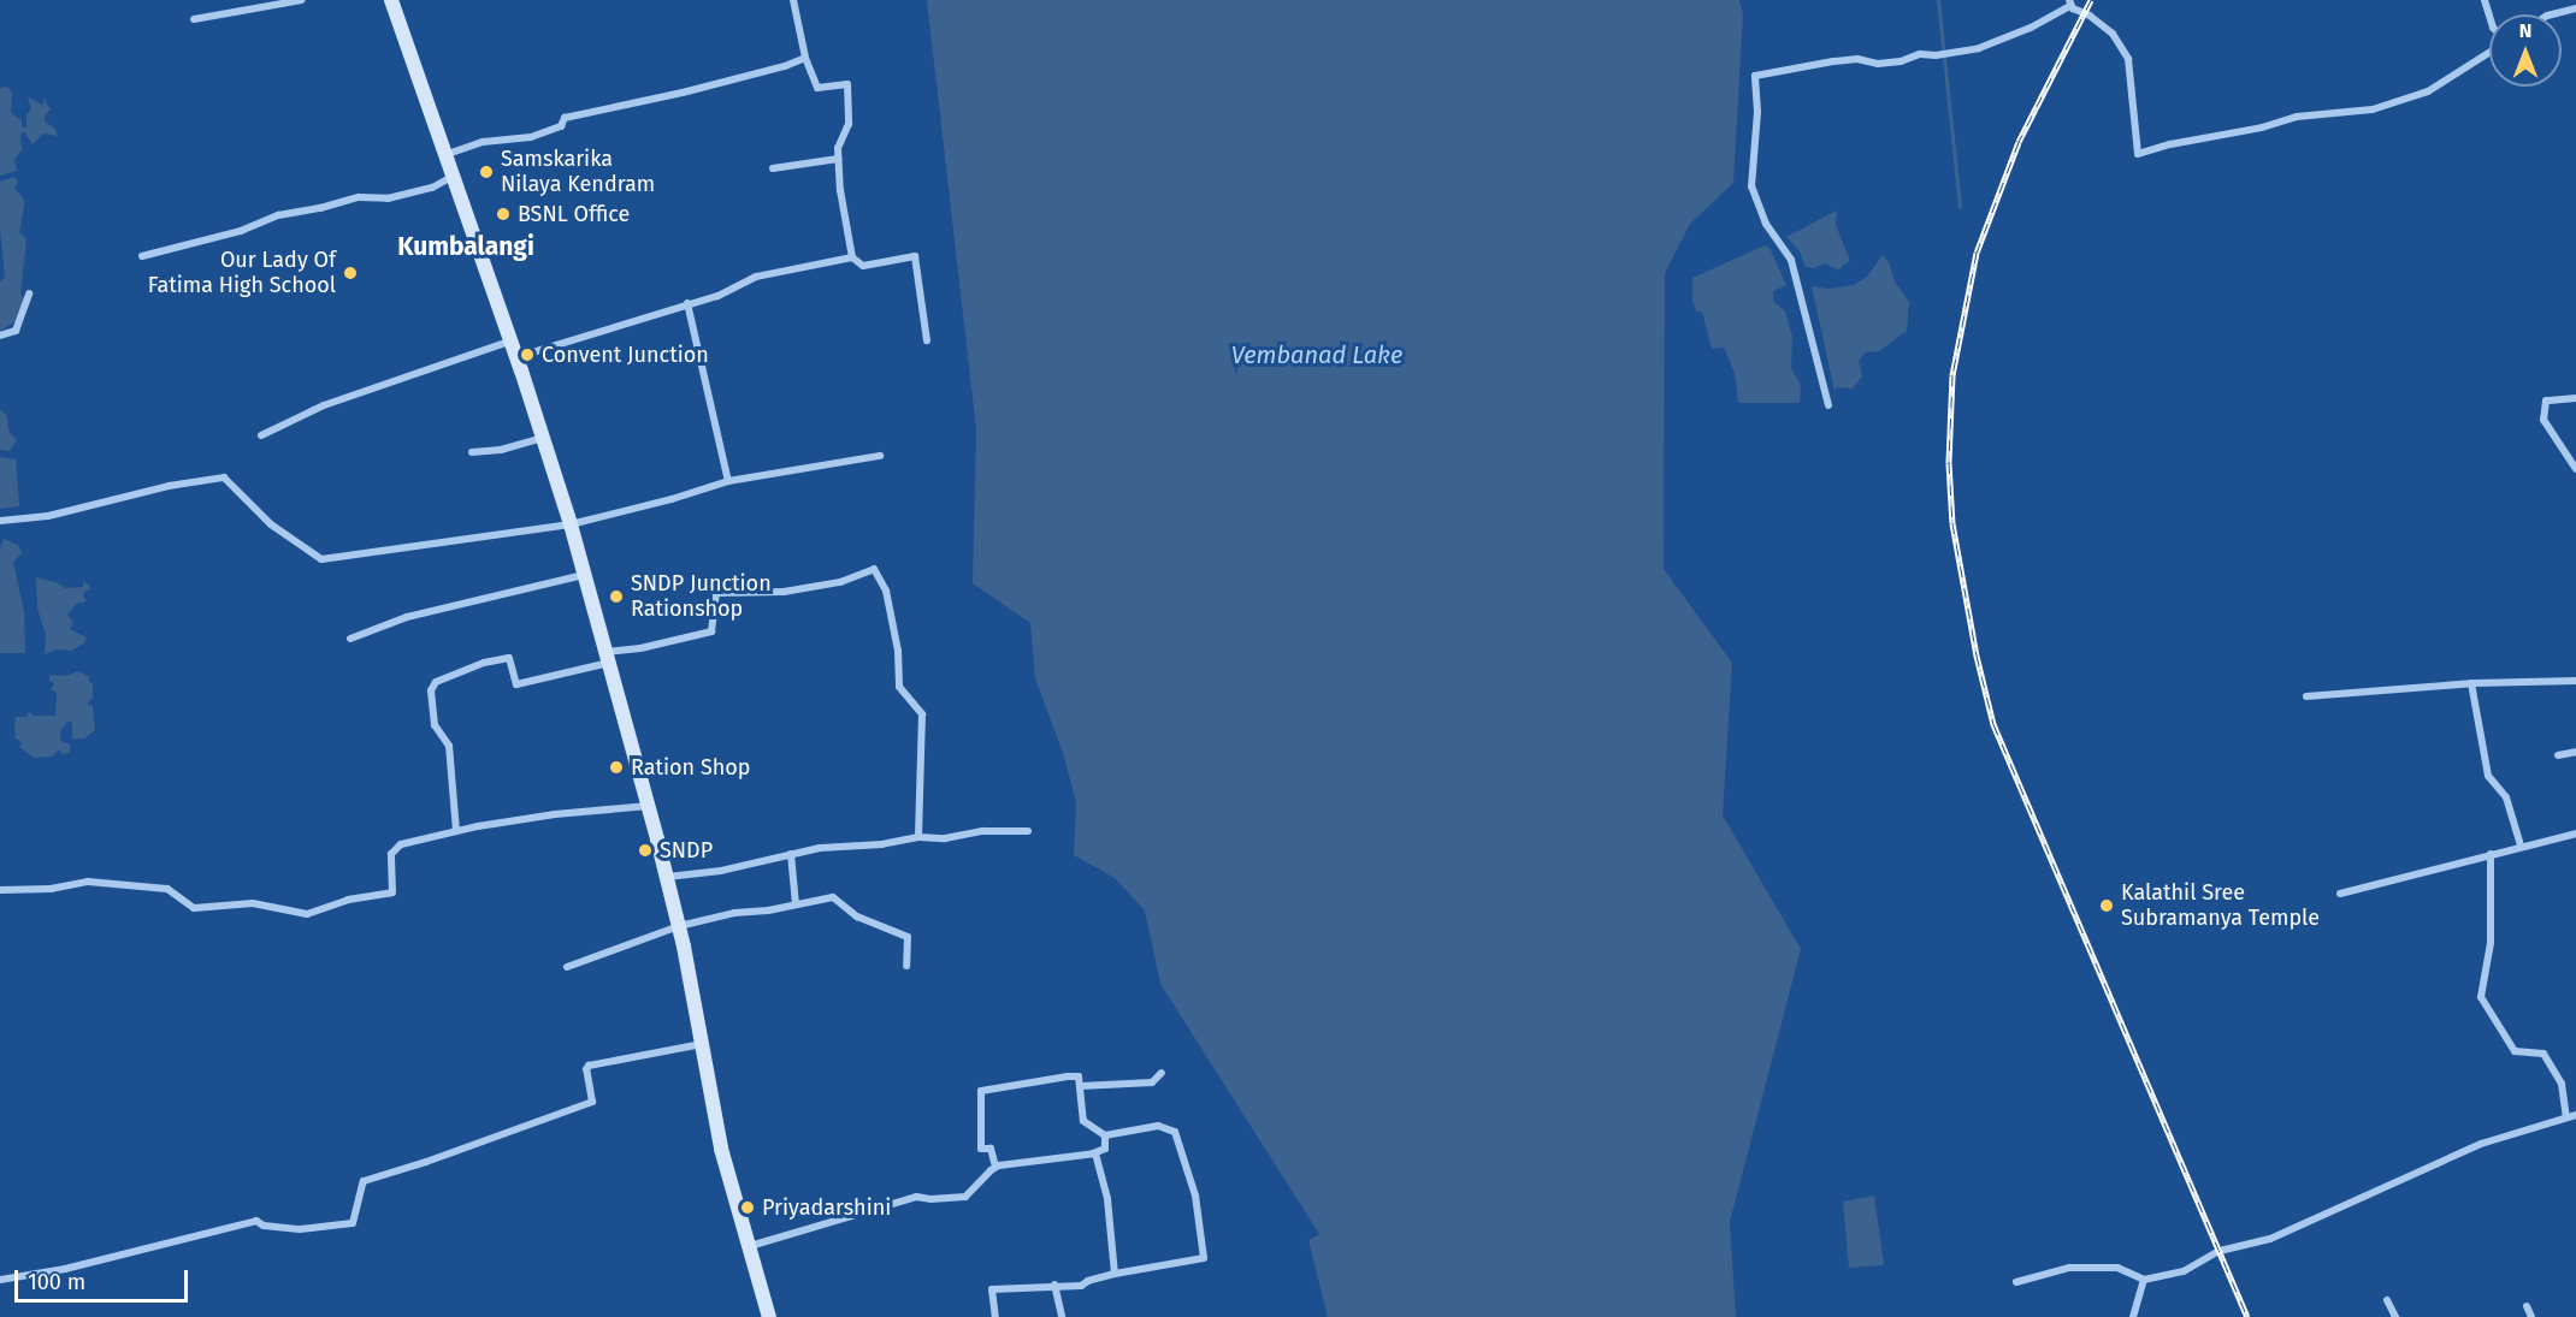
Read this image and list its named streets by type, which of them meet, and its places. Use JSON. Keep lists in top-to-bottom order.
{
  "districts": ["Kumbalangi"],
  "water": ["Vembanad Lake"],
  "places": [
    "Samskarika Nilaya Kendram",
    "BSNL Office",
    "Our Lady Of Fatima High School",
    "Convent Junction",
    "SNDP Junction Rationshop",
    "Ration Shop",
    "SNDP",
    "Kalathil Sree Subramanya Temple",
    "Priyadarshini"
  ],
  "scale_bar": "100 m",
  "north": "top"
}
